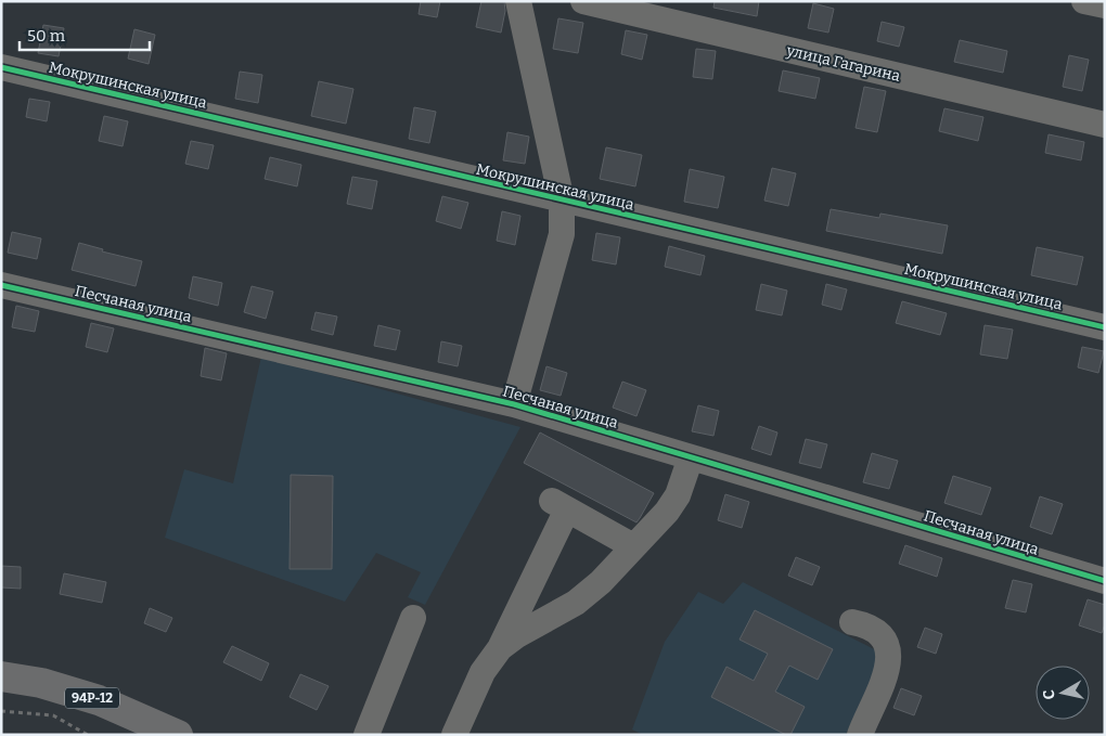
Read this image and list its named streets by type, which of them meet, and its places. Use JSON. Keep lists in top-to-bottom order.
{
  "streets": {
    "main road": ["94Р-12"],
    "street": ["улица Гагарина", "Мокрушинская улица", "Песчаная улица"]
  },
  "scale_bar": "50 m",
  "north": "left"
}
